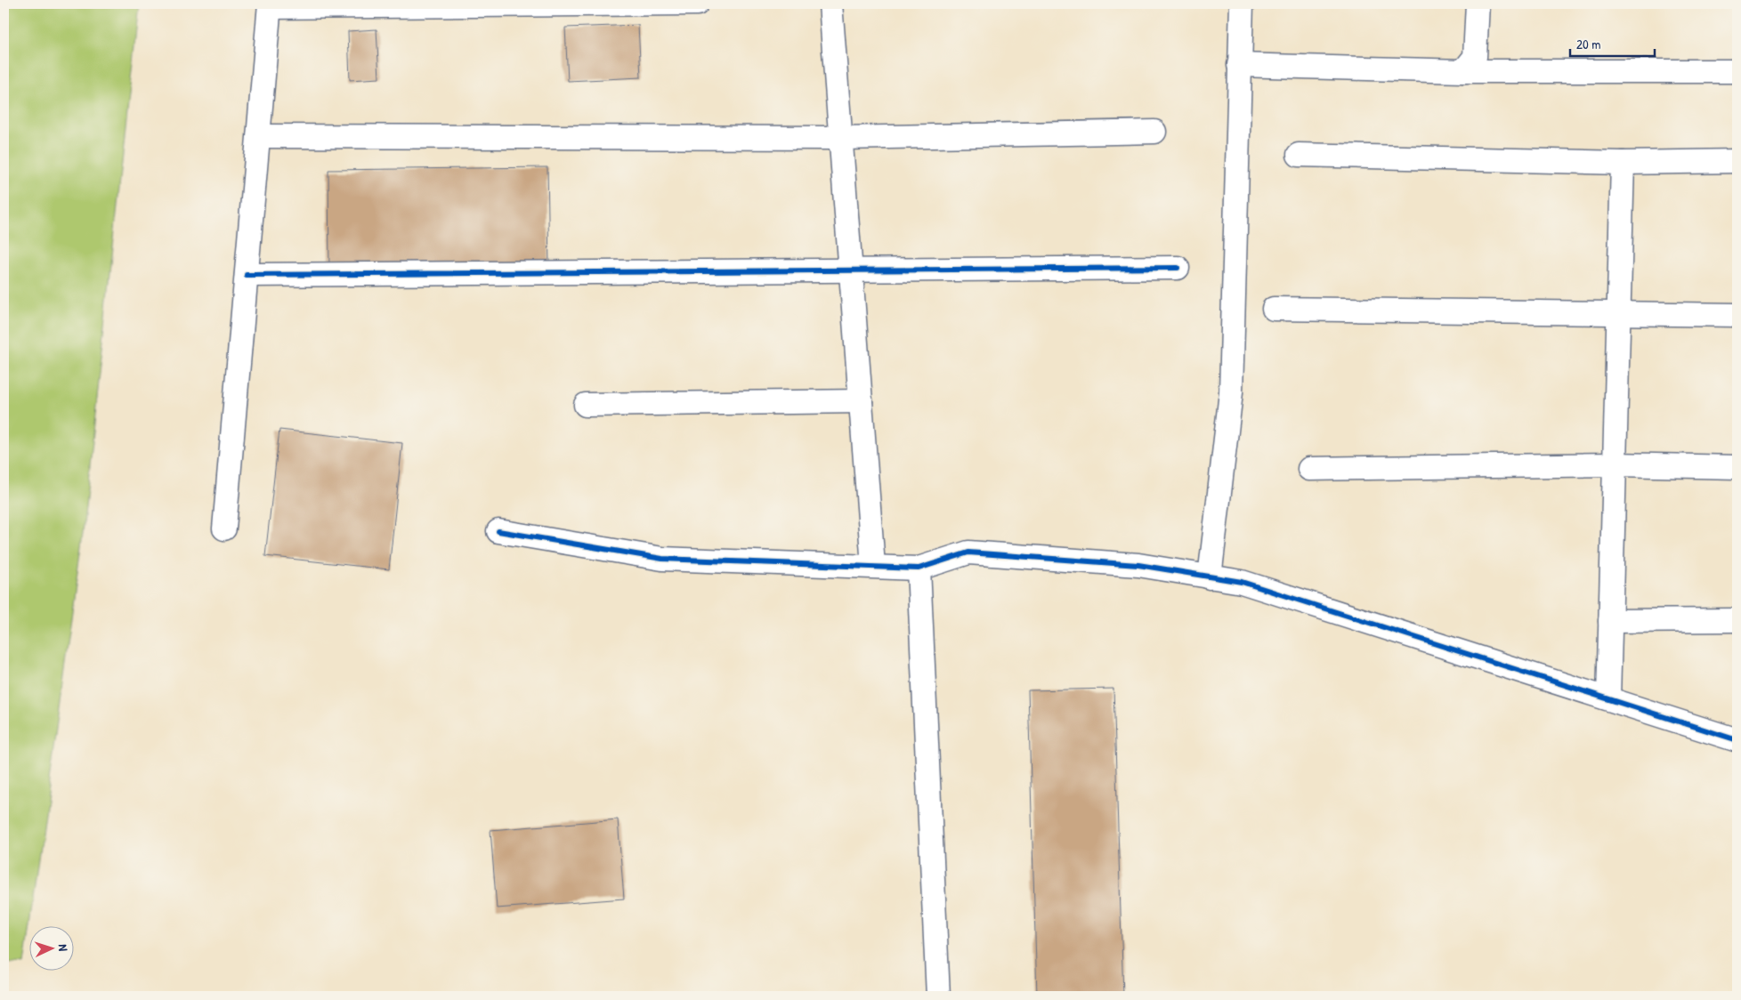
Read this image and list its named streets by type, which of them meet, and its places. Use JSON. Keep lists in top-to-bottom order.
{
  "scale_bar": "20 m",
  "north": "right"
}
